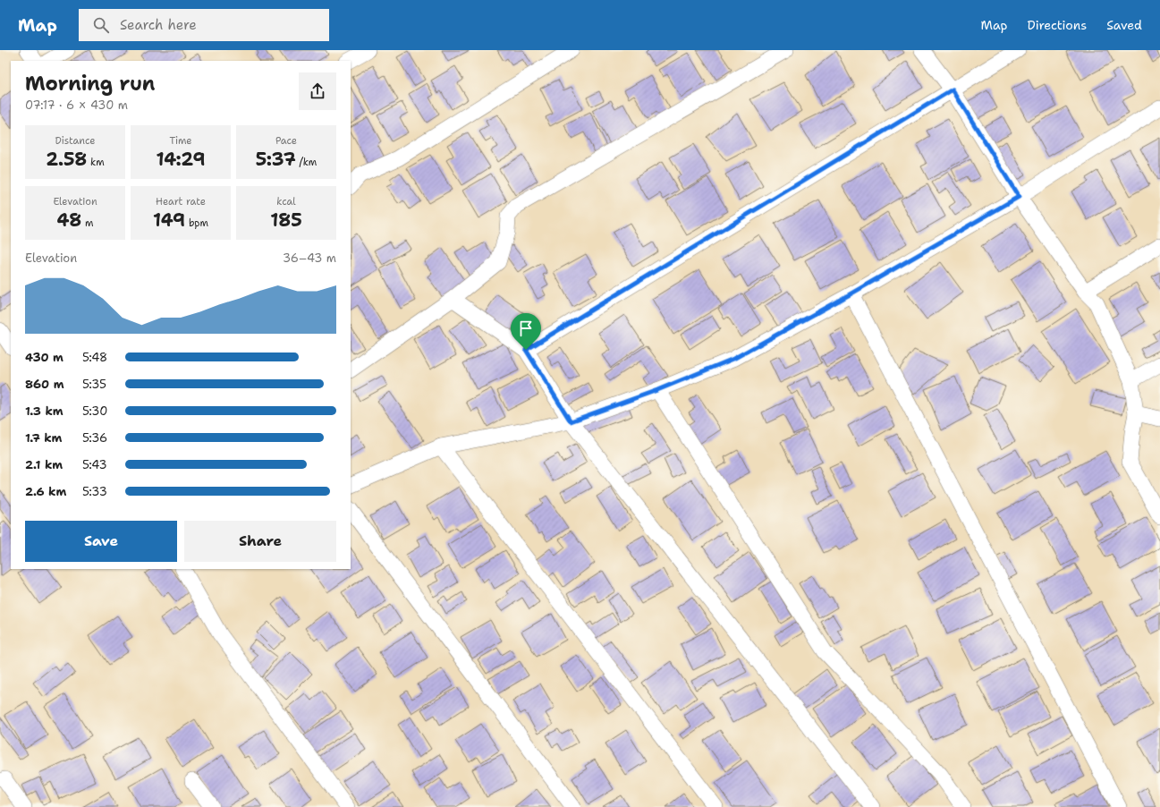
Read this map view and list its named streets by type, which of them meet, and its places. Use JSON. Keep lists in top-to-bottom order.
{
  "page": {
    "header": "Map",
    "search": "Search here",
    "nav": ["Map", "Directions", "Saved"],
    "heading": ["Morning run", "07:17 · 6 × 430 m"],
    "stats": [
      ["Distance", "2.58 km"],
      ["Time", "14:29"],
      ["Pace", "5:37 /km"],
      ["Elevation", "48 m"],
      ["Heart rate", "149 bpm"],
      ["kcal", "185"]
    ],
    "chart": ["Elevation", "36–43 m"],
    "list": [
      {
        "name": "430 m",
        "note": "5:48"
      },
      {
        "name": "860 m",
        "note": "5:35"
      },
      {
        "name": "1.3 km",
        "note": "5:30"
      },
      {
        "name": "1.7 km",
        "note": "5:36"
      },
      {
        "name": "2.1 km",
        "note": "5:43"
      },
      {
        "name": "2.6 km",
        "note": "5:33"
      }
    ],
    "buttons": ["Save", "Share"]
  }
}
